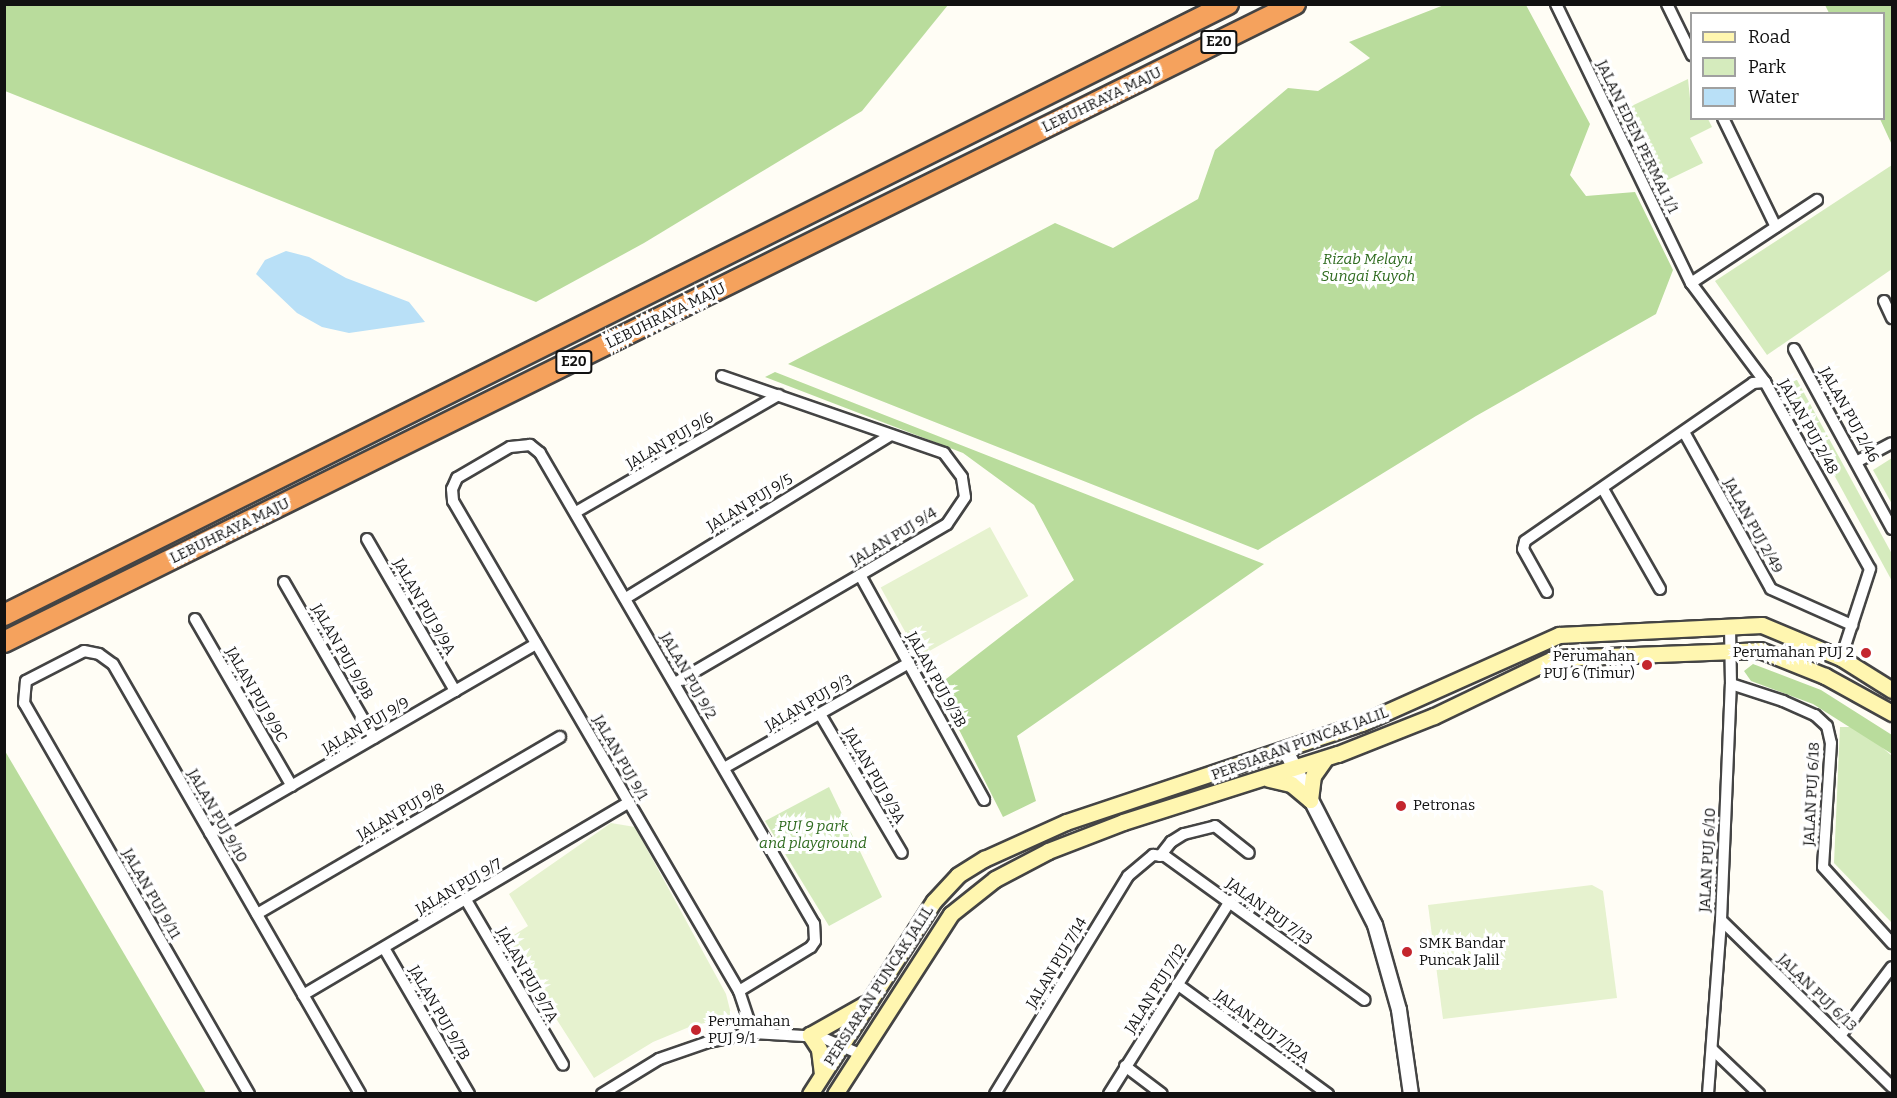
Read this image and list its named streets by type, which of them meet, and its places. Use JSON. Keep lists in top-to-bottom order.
{
  "streets": {
    "highway": ["E20", "LEBUHRAYA MAJU"],
    "main road": ["PERSIARAN PUNCAK JALIL"],
    "street": [
      "JALAN EDEN PERMAI 1/1",
      "JALAN PUJ 2/46",
      "JALAN PUJ 2/48",
      "JALAN PUJ 9/6",
      "JALAN PUJ 9/5",
      "JALAN PUJ 2/49",
      "JALAN PUJ 9/4",
      "JALAN PUJ 9/9A",
      "JALAN PUJ 9/9B",
      "JALAN PUJ 9/2",
      "JALAN PUJ 9/3B",
      "JALAN PUJ 9/9C",
      "JALAN PUJ 9/3",
      "JALAN PUJ 9/9",
      "JALAN PUJ 9/1",
      "JALAN PUJ 9/3A",
      "JALAN PUJ 6/18",
      "JALAN PUJ 9/8",
      "JALAN PUJ 9/10",
      "JALAN PUJ 6/10",
      "JALAN PUJ 9/7",
      "JALAN PUJ 9/11",
      "JALAN PUJ 7/13",
      "JALAN PUJ 7/14",
      "JALAN PUJ 9/7A",
      "JALAN PUJ 7/12",
      "JALAN PUJ 6/13",
      "JALAN PUJ 9/7B",
      "JALAN PUJ 7/12A"
    ]
  },
  "crossings": [
    ["JALAN EDEN PERMAI 1/1", "JALAN PUJ 2/48"],
    ["JALAN PUJ 2/46", "JALAN PUJ 2/48"],
    ["JALAN PUJ 2/48", "JALAN PUJ 2/49"],
    ["JALAN PUJ 2/48", "PERSIARAN PUNCAK JALIL"],
    ["JALAN PUJ 9/6", "JALAN PUJ 9/4"],
    ["JALAN PUJ 9/6", "JALAN PUJ 9/2"],
    ["JALAN PUJ 9/5", "JALAN PUJ 9/4"],
    ["JALAN PUJ 9/5", "JALAN PUJ 9/2"],
    ["JALAN PUJ 9/4", "JALAN PUJ 9/2"],
    ["JALAN PUJ 9/4", "JALAN PUJ 9/3B"],
    ["JALAN PUJ 9/9A", "JALAN PUJ 9/9"],
    ["JALAN PUJ 9/9B", "JALAN PUJ 9/9"],
    ["JALAN PUJ 9/2", "JALAN PUJ 9/3"],
    ["JALAN PUJ 9/2", "JALAN PUJ 9/1"],
    ["JALAN PUJ 9/3B", "JALAN PUJ 9/3"],
    ["JALAN PUJ 9/9C", "JALAN PUJ 9/9"],
    ["JALAN PUJ 9/3", "JALAN PUJ 9/3A"],
    ["JALAN PUJ 9/9", "JALAN PUJ 9/1"],
    ["JALAN PUJ 9/9", "JALAN PUJ 9/10"],
    ["PERSIARAN PUNCAK JALIL", "JALAN PUJ 6/10"],
    ["JALAN PUJ 9/1", "JALAN PUJ 9/7"],
    ["JALAN PUJ 6/18", "JALAN PUJ 6/10"],
    ["JALAN PUJ 9/8", "JALAN PUJ 9/10"],
    ["JALAN PUJ 9/10", "JALAN PUJ 9/7"],
    ["JALAN PUJ 9/10", "JALAN PUJ 9/11"],
    ["JALAN PUJ 6/10", "JALAN PUJ 6/13"],
    ["JALAN PUJ 9/7", "JALAN PUJ 9/7A"],
    ["JALAN PUJ 9/7", "JALAN PUJ 9/7B"],
    ["JALAN PUJ 7/13", "JALAN PUJ 7/14"],
    ["JALAN PUJ 7/13", "JALAN PUJ 7/12"],
    ["JALAN PUJ 7/12", "JALAN PUJ 7/12A"]
  ],
  "parks": ["Rizab Melayu Sungai Kuyoh", "PUJ 9 park and playground"],
  "places": [
    "Perumahan PUJ 2",
    "Perumahan PUJ 6 (Timur)",
    "Petronas",
    "SMK Bandar Puncak Jalil",
    "Perumahan PUJ 9/1"
  ],
  "legend": ["Road", "Park", "Water"]
}
